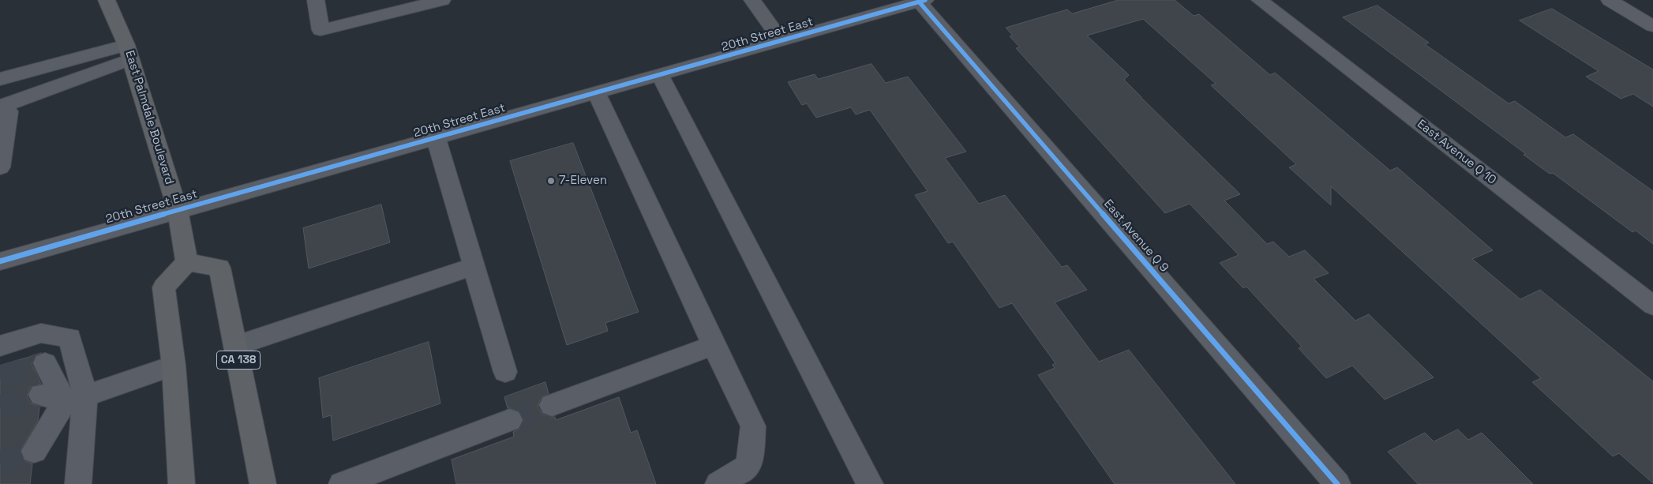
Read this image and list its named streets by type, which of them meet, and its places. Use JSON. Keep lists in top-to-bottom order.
{
  "streets": {
    "highway": ["East Palmdale Boulevard", "CA 138"],
    "street": ["20th Street East", "East Avenue Q 10", "East Avenue Q 9"]
  },
  "crossings": [
    ["20th Street East", "East Palmdale Boulevard"],
    ["20th Street East", "East Avenue Q 9"],
    ["East Palmdale Boulevard", "CA 138"]
  ],
  "places": ["7-Eleven"]
}
